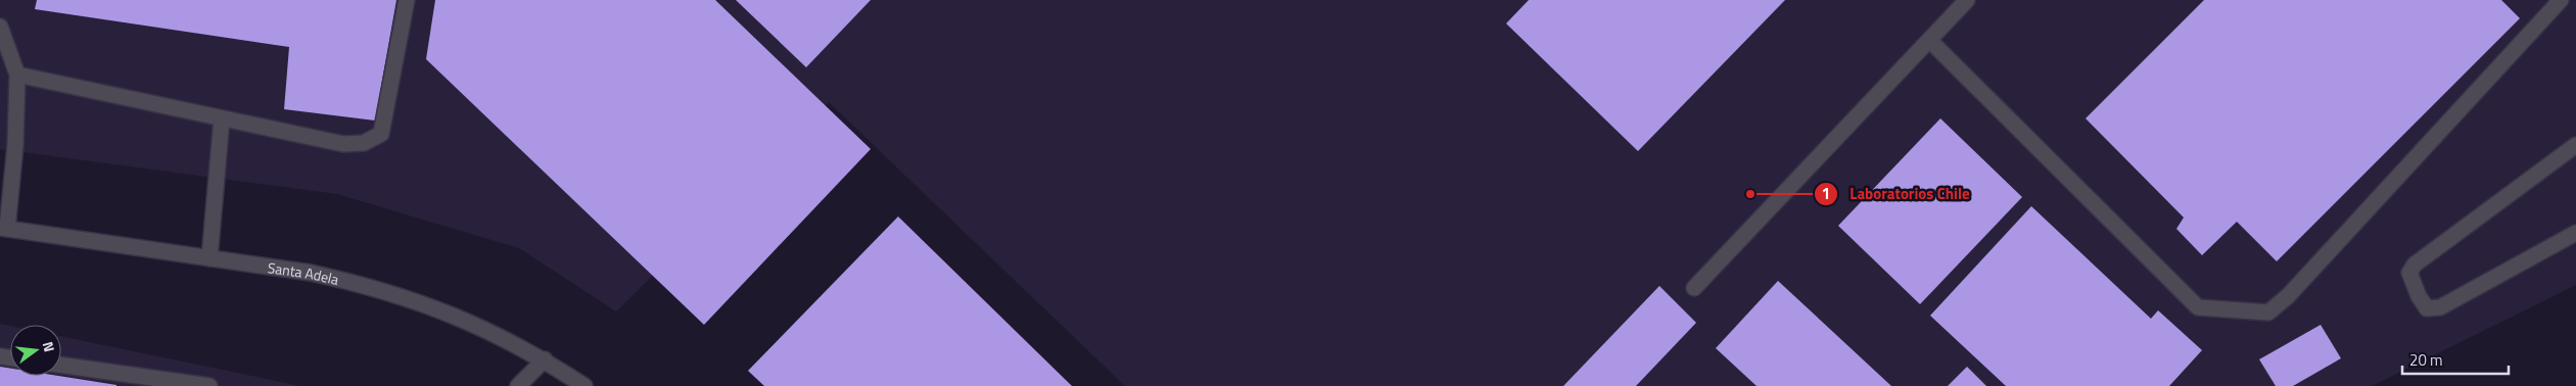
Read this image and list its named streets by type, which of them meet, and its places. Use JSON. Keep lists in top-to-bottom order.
{
  "streets": {
    "street": ["Santa Adela"]
  },
  "places": ["Laboratorios Chile"],
  "scale_bar": "20 m",
  "north": "right"
}
